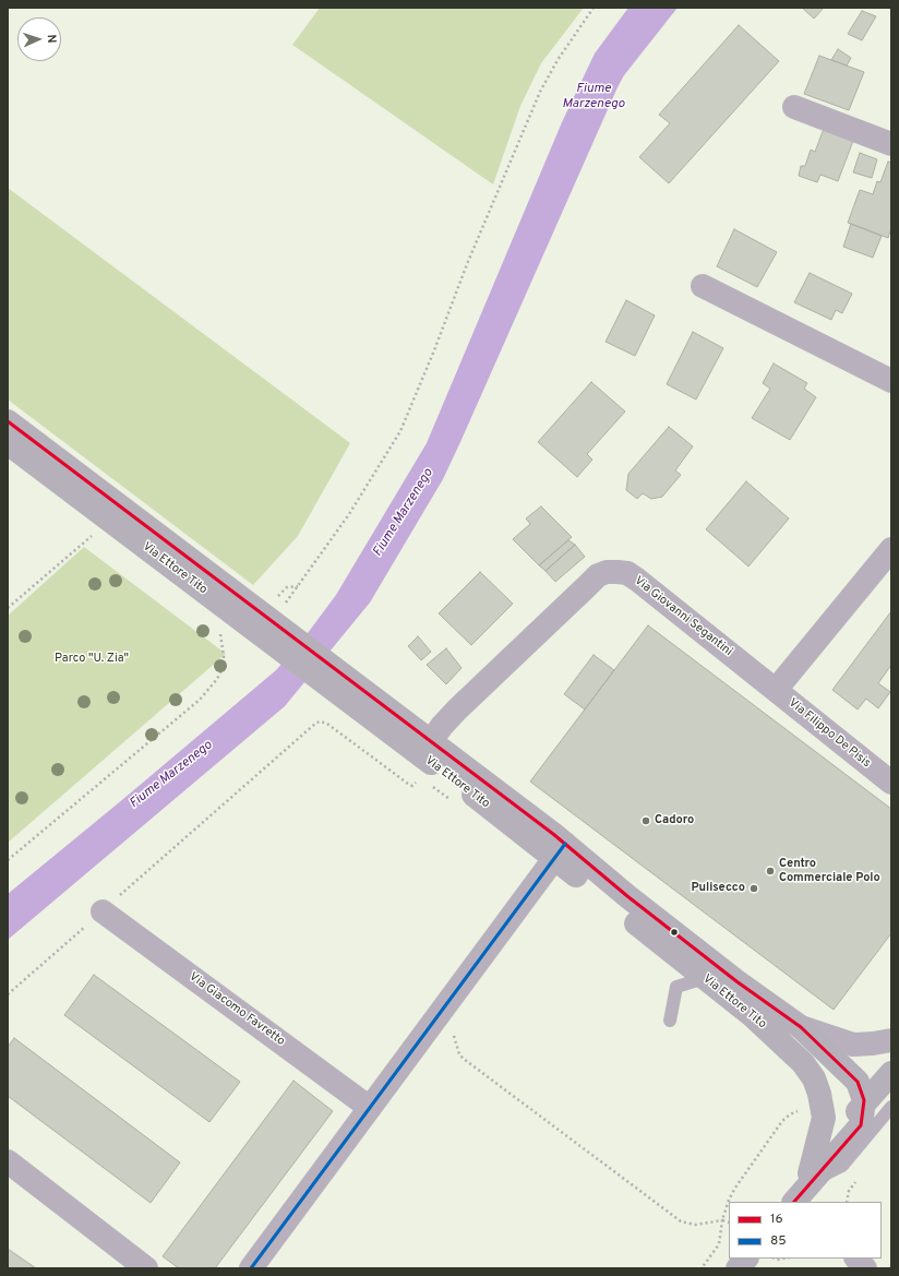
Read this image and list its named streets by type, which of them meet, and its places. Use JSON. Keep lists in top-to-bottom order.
{
  "streets": {
    "street": [
      "Via Ettore Tito",
      "Via Giovanni Segantini",
      "Via Filippo De Pisis",
      "Via Giacomo Favretto"
    ]
  },
  "crossings": [
    ["Via Ettore Tito", "Via Giovanni Segantini"],
    ["Via Giovanni Segantini", "Via Filippo De Pisis"]
  ],
  "water": ["Fiume Marzenego"],
  "parks": ["Parco \"U. Zia\""],
  "places": ["Cadoro", "Centro Commerciale Polo", "Pulisecco"],
  "lines": ["transit line 16", "transit line 85"],
  "legend": ["16", "85"],
  "north": "right"
}
